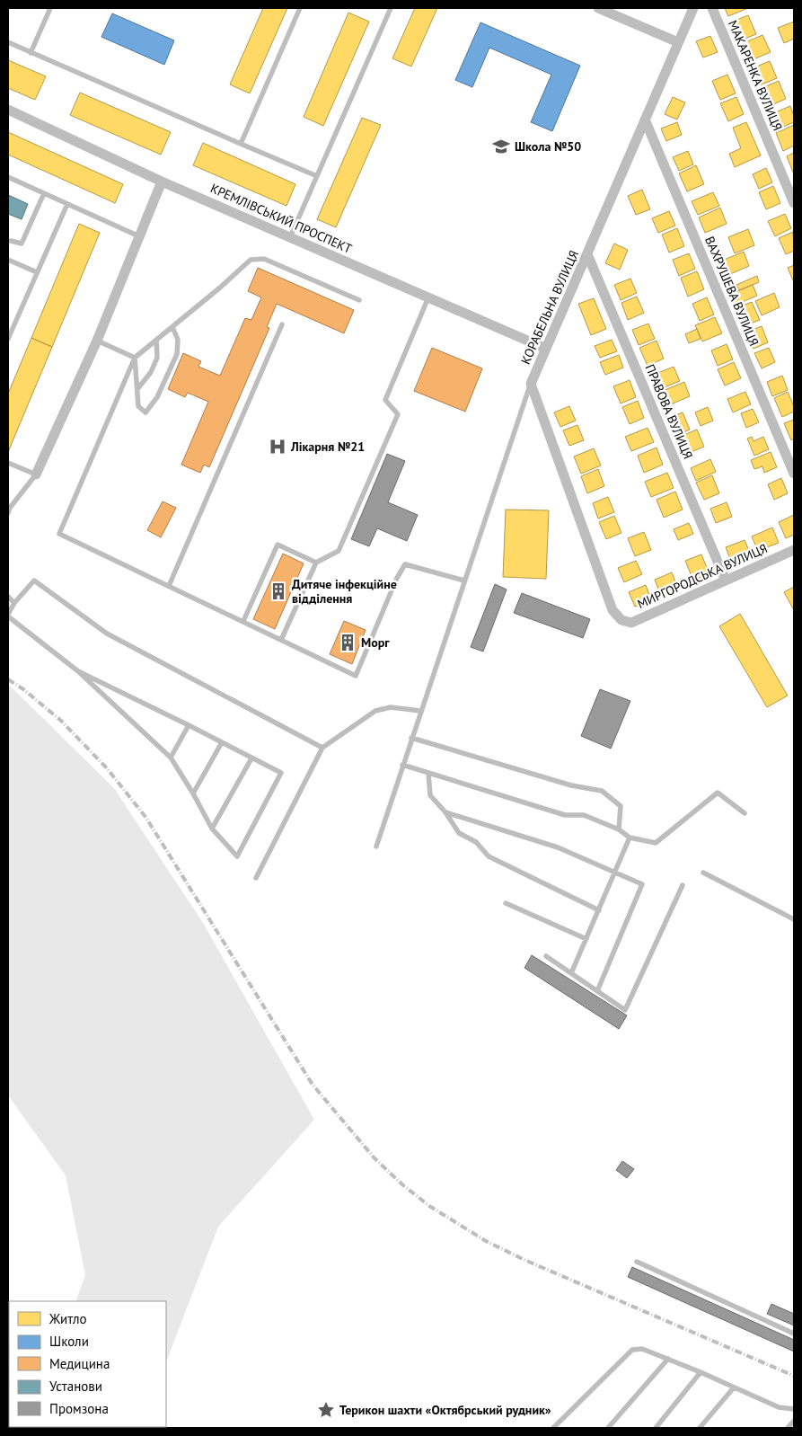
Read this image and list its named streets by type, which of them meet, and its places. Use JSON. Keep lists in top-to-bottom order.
{
  "streets": {
    "street": [
      "МАКАРЕНКА ВУЛИЦЯ",
      "КРЕМЛІВСЬКИЙ ПРОСПЕКТ",
      "ВАХРУШЕВА ВУЛИЦЯ",
      "КОРАБЕЛЬНА ВУЛИЦЯ",
      "ПРАВОВА ВУЛИЦЯ",
      "МИРГОРОДСЬКА ВУЛИЦЯ"
    ]
  },
  "crossings": [
    ["КРЕМЛІВСЬКИЙ ПРОСПЕКТ", "КОРАБЕЛЬНА ВУЛИЦЯ"],
    ["ВАХРУШЕВА ВУЛИЦЯ", "КОРАБЕЛЬНА ВУЛИЦЯ"],
    ["КОРАБЕЛЬНА ВУЛИЦЯ", "ПРАВОВА ВУЛИЦЯ"],
    ["КОРАБЕЛЬНА ВУЛИЦЯ", "МИРГОРОДСЬКА ВУЛИЦЯ"],
    ["ПРАВОВА ВУЛИЦЯ", "МИРГОРОДСЬКА ВУЛИЦЯ"]
  ],
  "places": {
    "school or university": ["Школа №50"],
    "hospital": ["Лікарня №21"],
    "building": ["Дитяче інфекційне відділення", "Морг"],
    "place": ["Терикон шахти «Октябрський рудник»"]
  },
  "legend": [
    "Житло",
    "Школи",
    "Медицина",
    "Установи",
    "Промзона"
  ]
}
